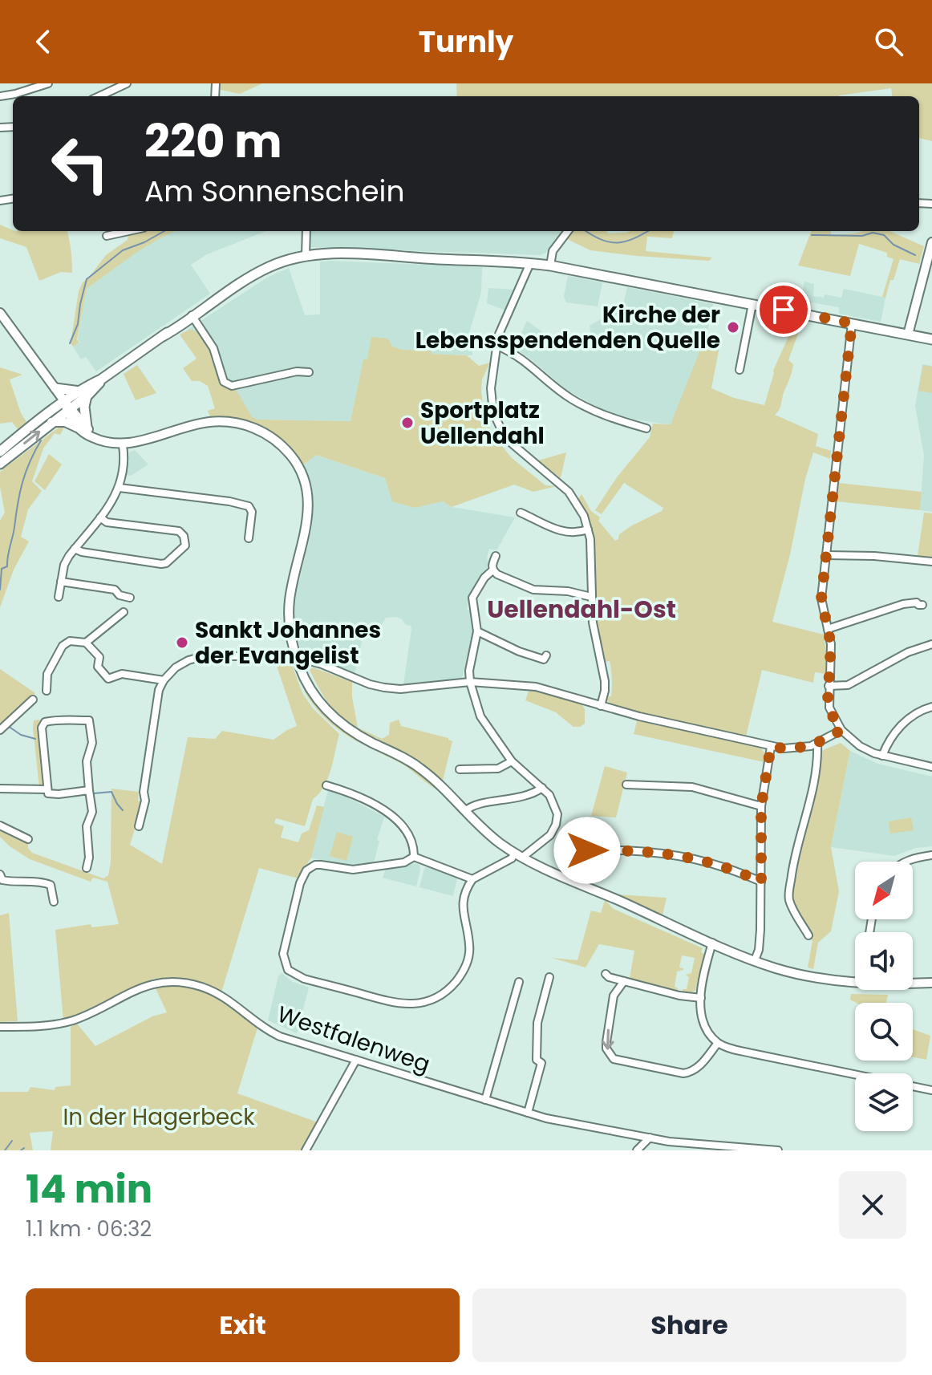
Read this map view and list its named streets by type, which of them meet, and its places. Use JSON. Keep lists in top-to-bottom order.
{
  "streets": {
    "street": ["Westfalenweg"]
  },
  "districts": ["Uellendahl-Ost"],
  "parks": ["In der Hagerbeck"],
  "places": ["Kirche der Lebensspendenden Quelle", "Sportplatz Uellendahl", "Sankt Johannes der Evangelist"],
  "north": "bottom left",
  "page": {
    "header": "Turnly",
    "turn": ["220 m", "Am Sonnenschein"],
    "heading": ["14 min", "1.1 km · 06:32"],
    "buttons": ["Exit", "Share"]
  }
}
